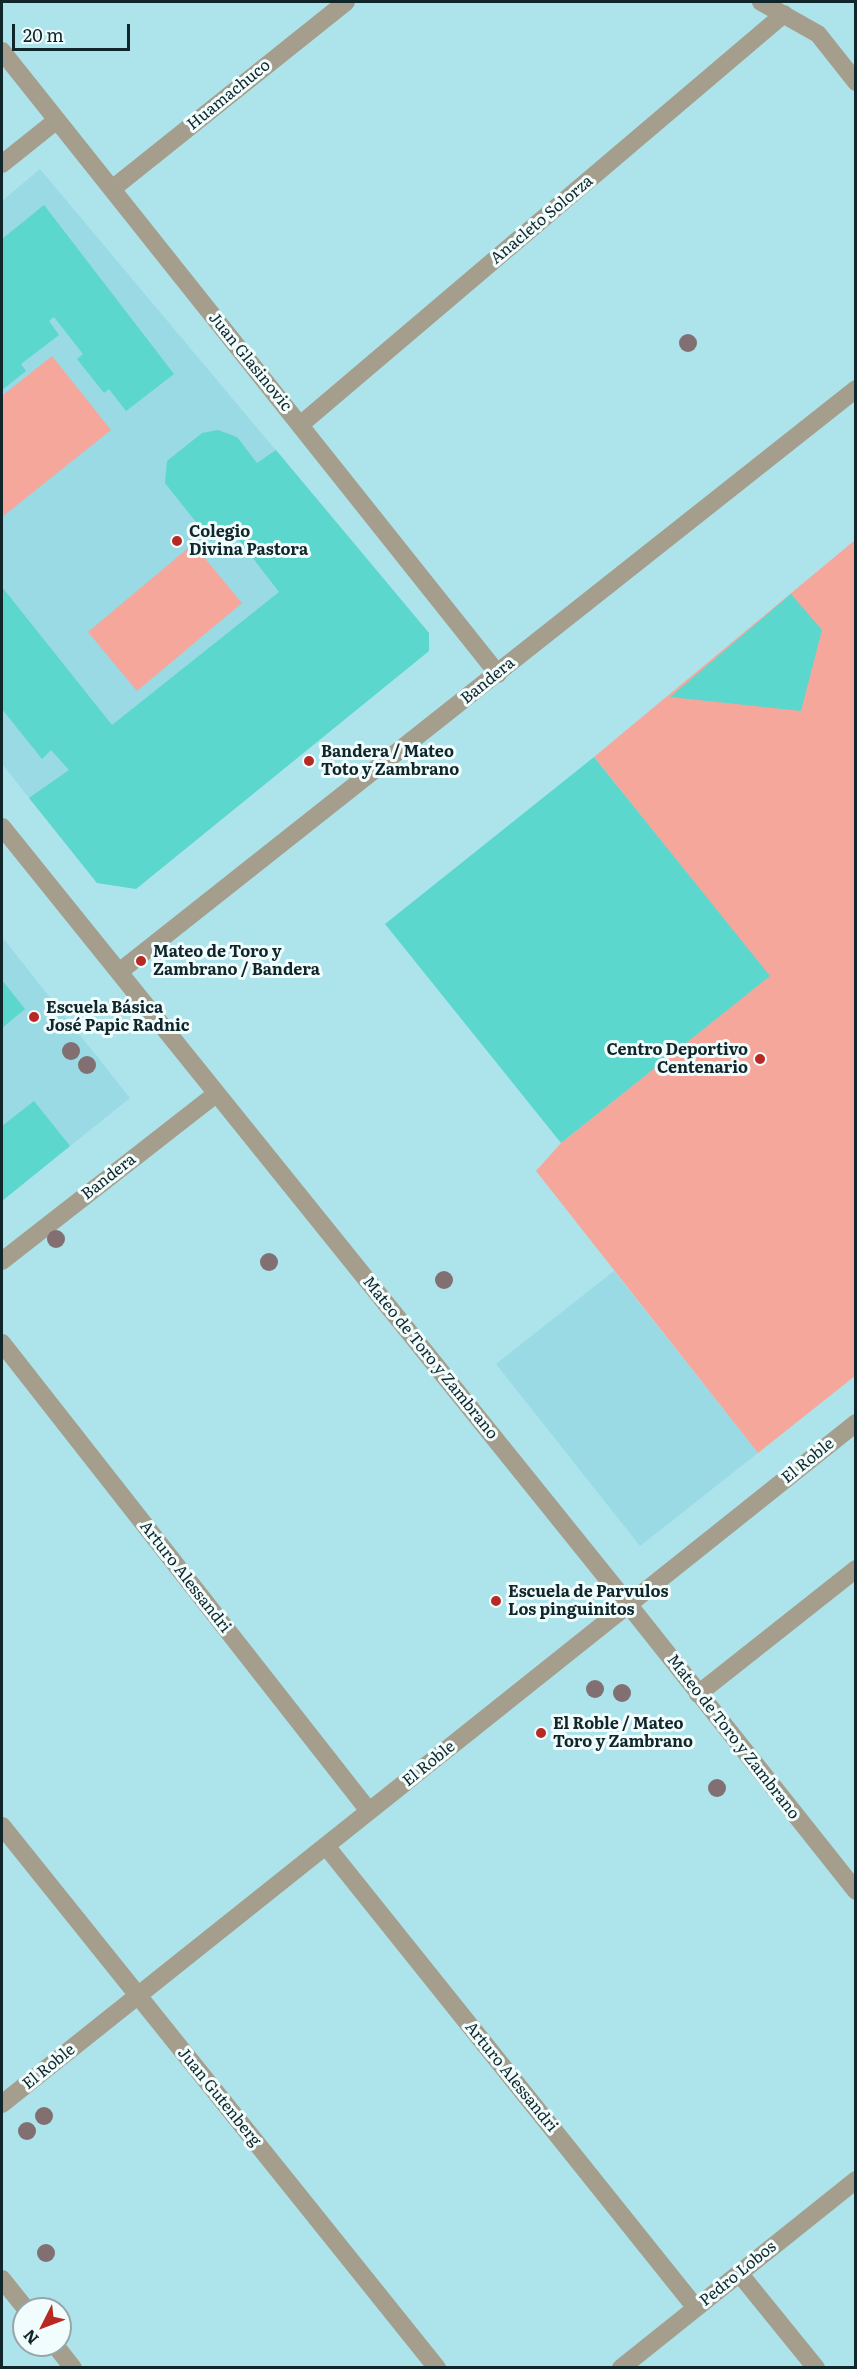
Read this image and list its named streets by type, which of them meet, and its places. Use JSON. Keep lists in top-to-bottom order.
{
  "streets": {
    "street": [
      "Huamachuco",
      "Anacleto Solorza",
      "Juan Glasinovic",
      "Bandera",
      "Mateo de Toro y Zambrano",
      "El Roble",
      "Arturo Alessandri",
      "Juan Gutenberg",
      "Pedro Lobos"
    ]
  },
  "crossings": [
    ["Huamachuco", "Juan Glasinovic"],
    ["Anacleto Solorza", "Juan Glasinovic"],
    ["Juan Glasinovic", "Bandera"],
    ["Bandera", "Mateo de Toro y Zambrano"],
    ["Mateo de Toro y Zambrano", "El Roble"],
    ["El Roble", "Arturo Alessandri"],
    ["El Roble", "Juan Gutenberg"],
    ["Arturo Alessandri", "Pedro Lobos"]
  ],
  "places": [
    "Colegio Divina Pastora",
    "Bandera / Mateo Toto y Zambrano",
    "Mateo de Toro y Zambrano / Bandera",
    "Escuela Básica José Papic Radnic",
    "Centro Deportivo Centenario",
    "Escuela de Parvulos Los pinguinitos",
    "El Roble / Mateo Toro y Zambrano"
  ],
  "scale_bar": "20 m",
  "north": "bottom left"
}
